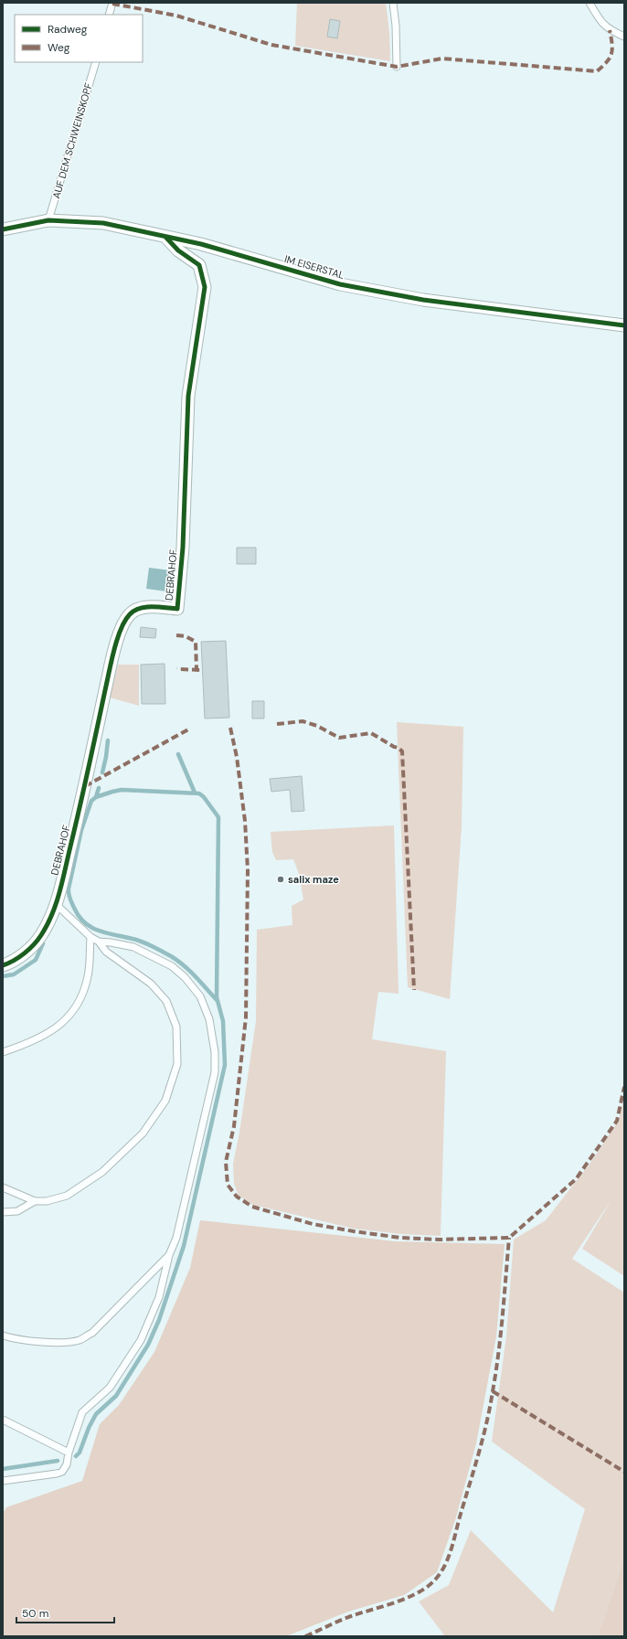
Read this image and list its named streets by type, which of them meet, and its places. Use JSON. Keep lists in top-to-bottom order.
{
  "streets": {
    "street": ["IM EISERSTAL", "DEBRAHOF"],
    "lane": ["AUF DEM SCHWEINSKOPF"]
  },
  "crossings": [
    ["AUF DEM SCHWEINSKOPF", "IM EISERSTAL"],
    ["IM EISERSTAL", "DEBRAHOF"]
  ],
  "places": ["salix maze"],
  "legend": ["Radweg", "Weg"],
  "scale_bar": "50 m"
}
